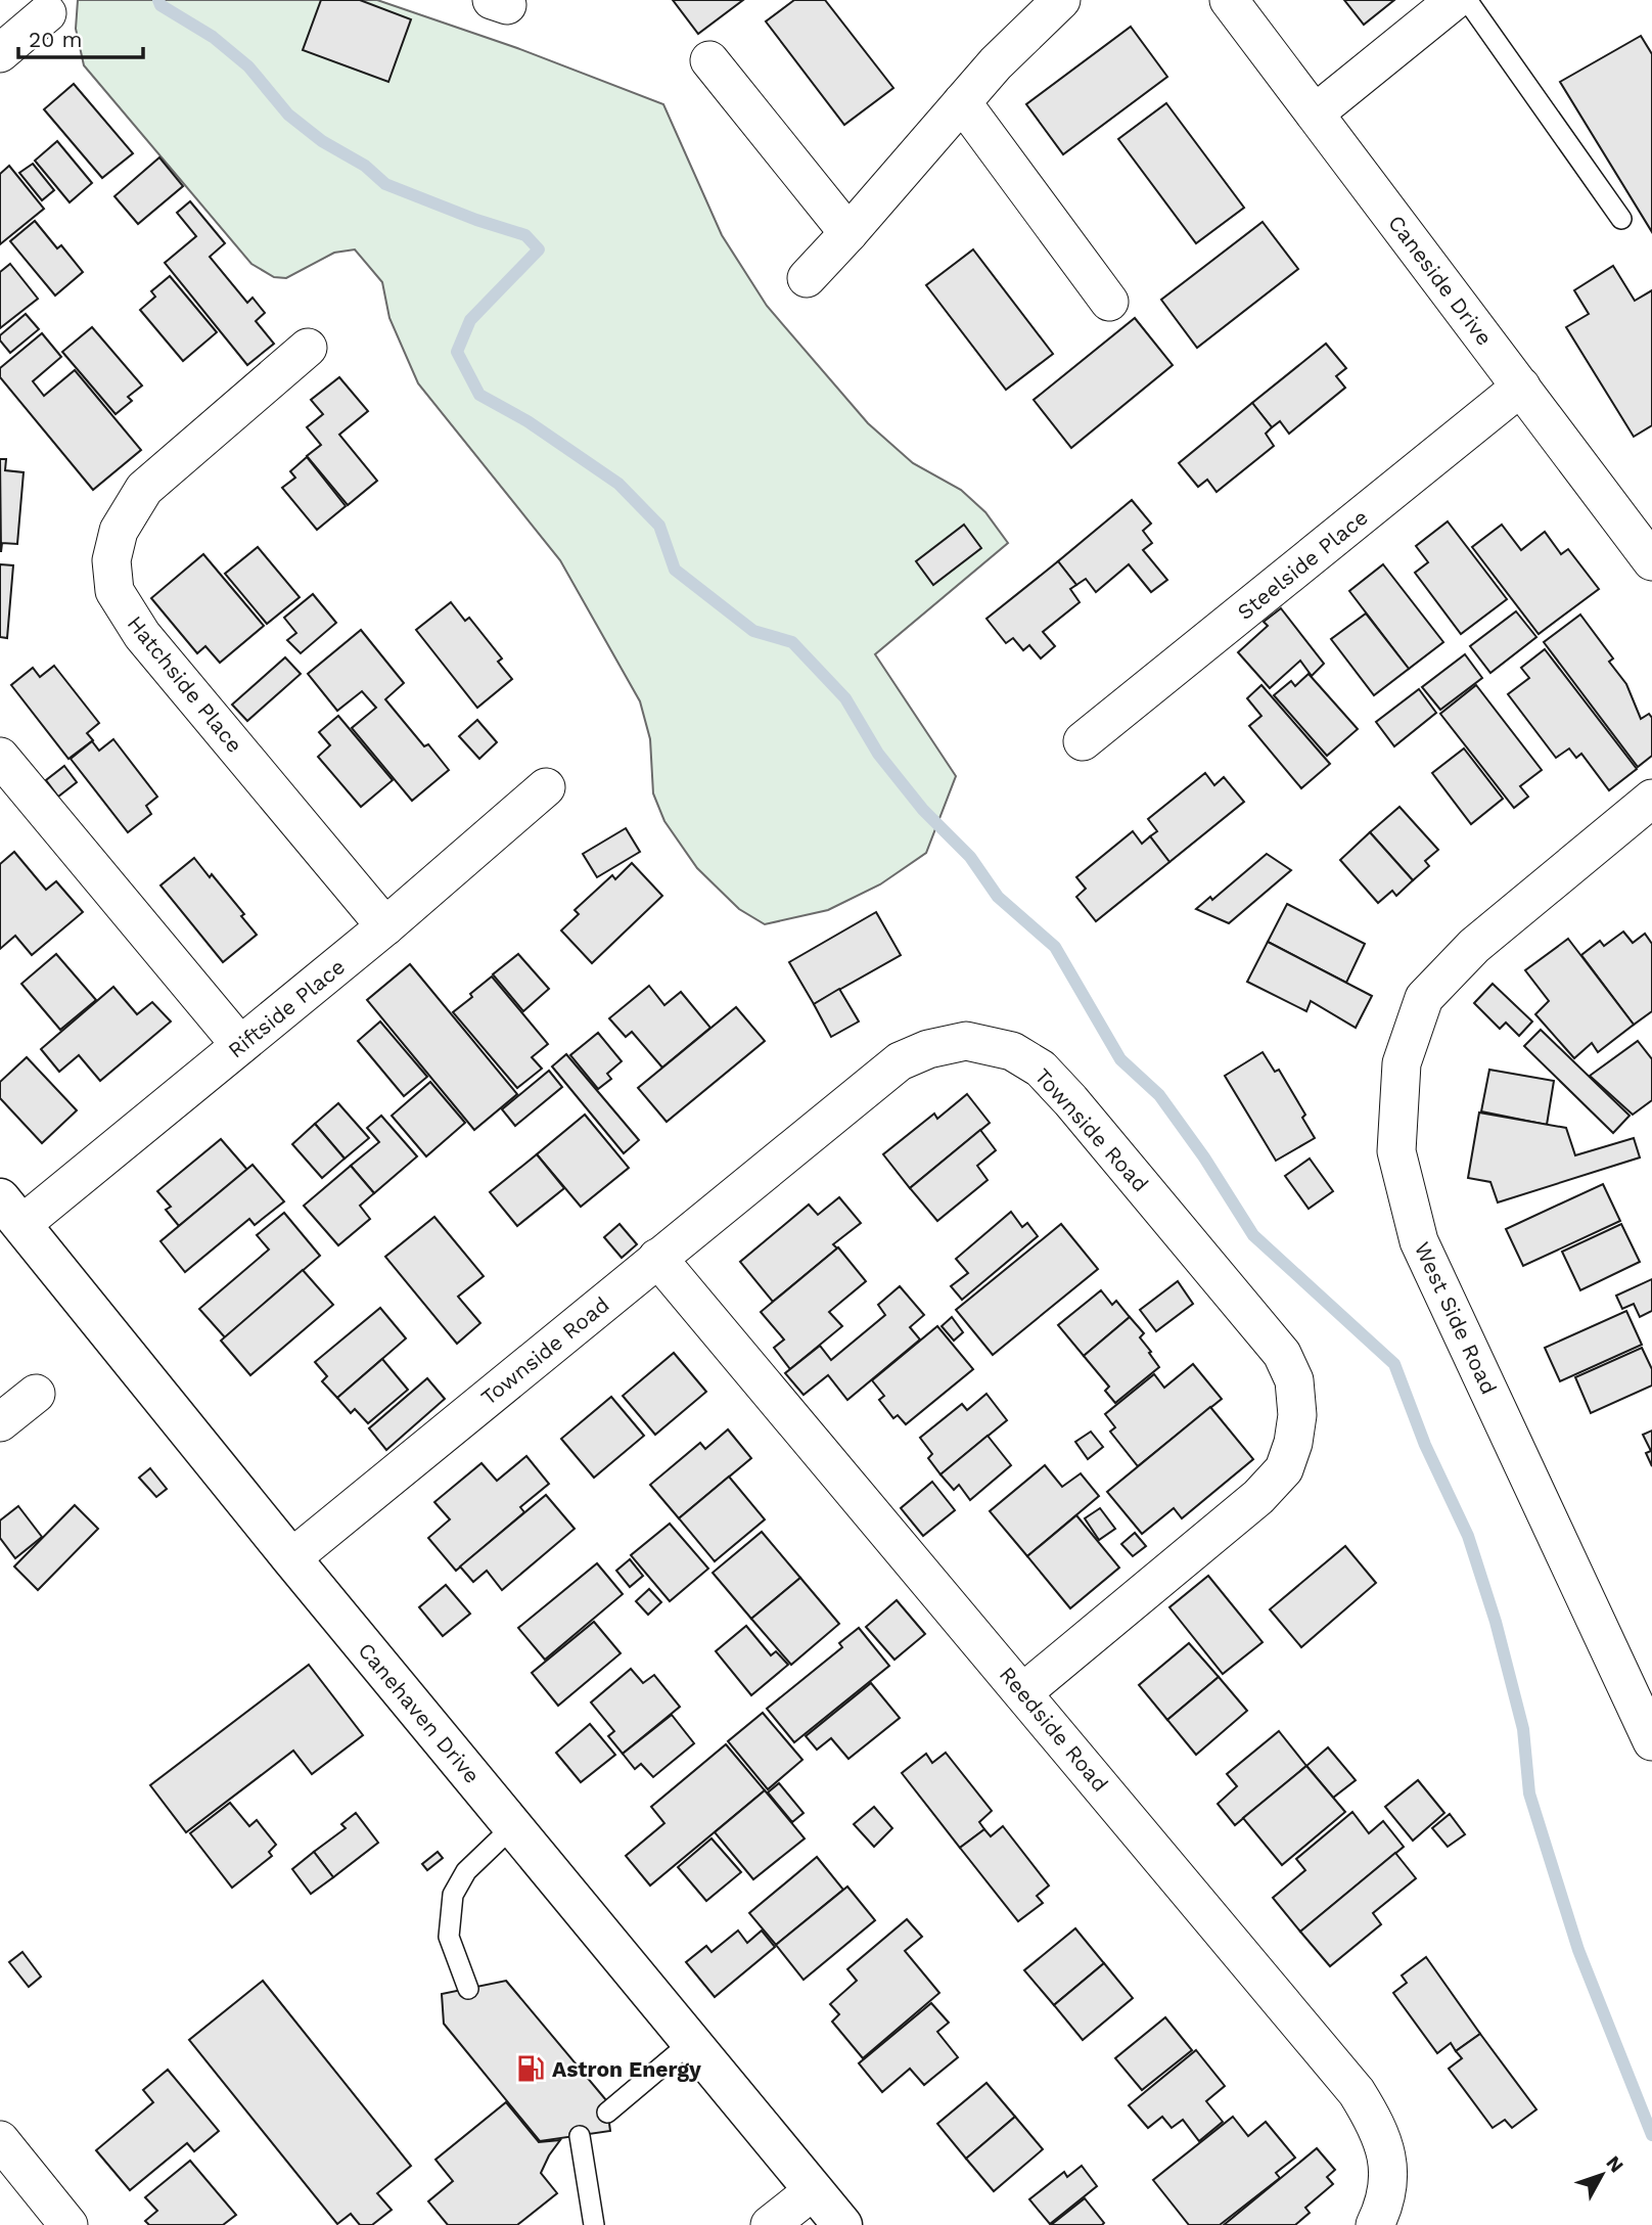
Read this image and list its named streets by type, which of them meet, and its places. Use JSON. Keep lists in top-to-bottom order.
{
  "streets": {
    "street": [
      "Caneside Drive",
      "Steelside Place",
      "Hatchside Place",
      "Riftside Place",
      "Townside Road",
      "West Side Road",
      "Canehaven Drive",
      "Reedside Road"
    ]
  },
  "crossings": [
    ["Caneside Drive", "Steelside Place"],
    ["Hatchside Place", "Riftside Place"],
    ["Riftside Place", "Canehaven Drive"],
    ["Townside Road", "Canehaven Drive"],
    ["Townside Road", "Reedside Road"]
  ],
  "places": {
    "fuel station": ["Astron Energy"]
  },
  "scale_bar": "20 m",
  "north": "top right"
}
